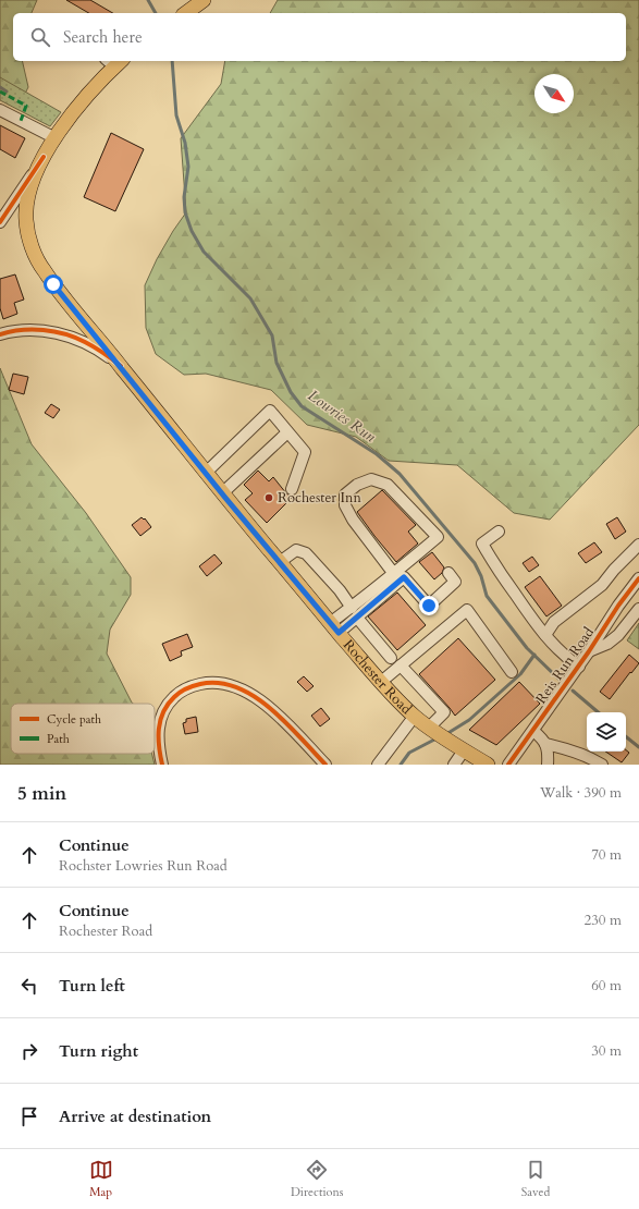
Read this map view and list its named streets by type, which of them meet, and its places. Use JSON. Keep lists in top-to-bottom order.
{
  "streets": {
    "main road": ["Rochester Road"],
    "street": ["Reis Run Road"]
  },
  "water": ["Lowries Run"],
  "places": ["Rochester Inn"],
  "legend": ["Cycle path", "Path"],
  "north": "bottom right",
  "page": {
    "search": "Search here",
    "heading": ["5 min", "Walk · 390 m"],
    "list": [
      ["Continue", "Rochster Lowries Run Road", "70 m"],
      ["Continue", "Rochester Road", "230 m"],
      ["Turn left", "60 m"],
      ["Turn right", "30 m"],
      "Arrive at destination"
    ],
    "nav": ["Map", "Directions", "Saved"]
  }
}
